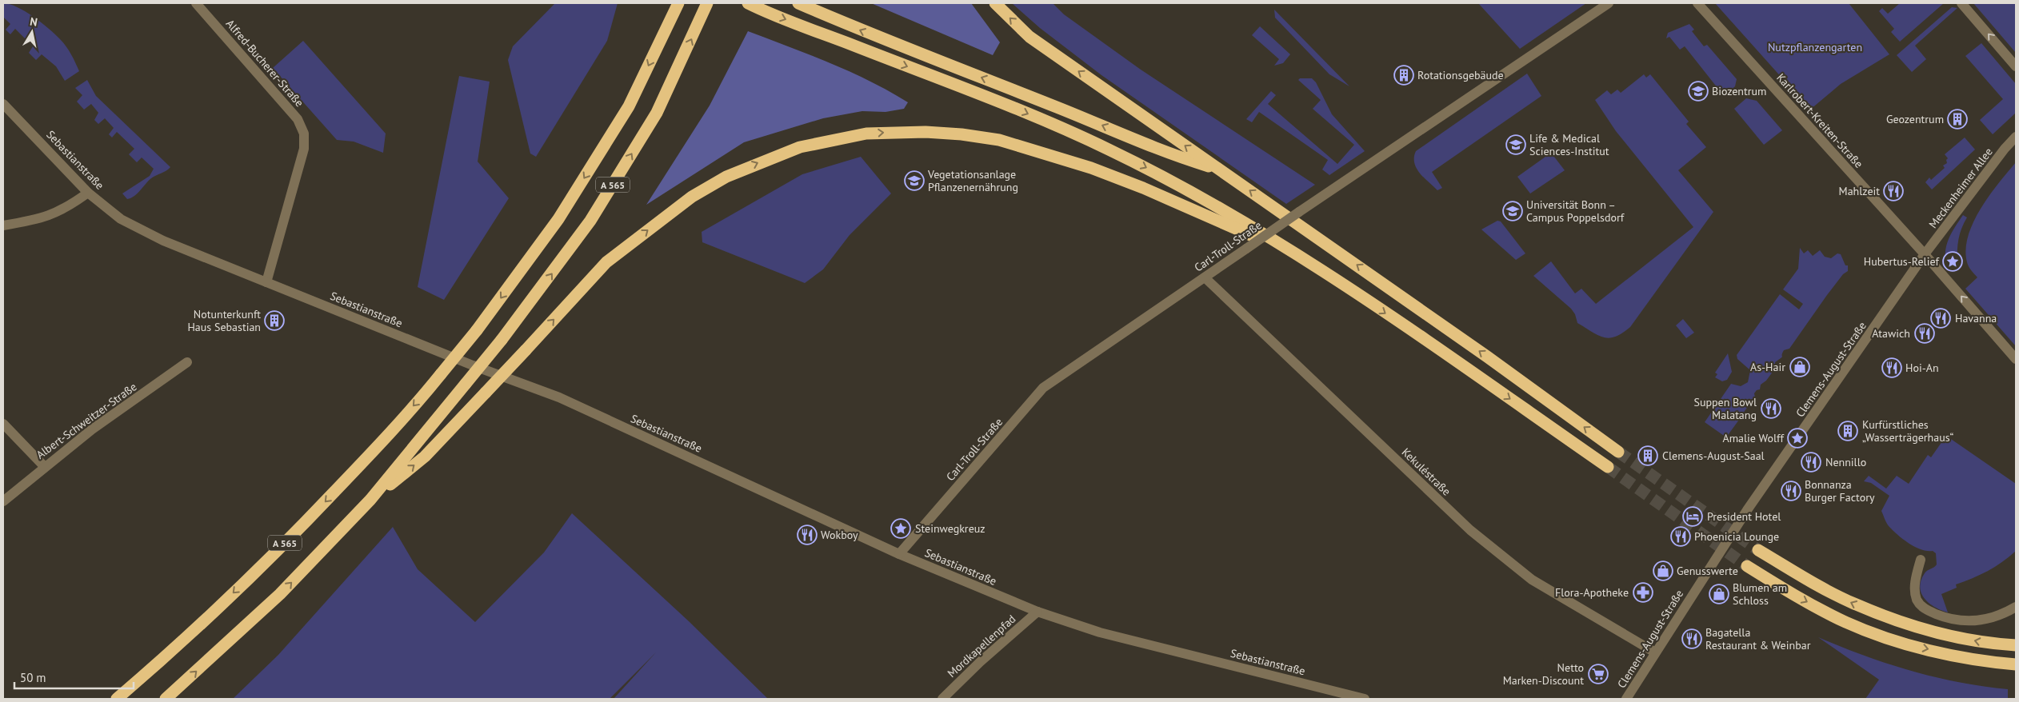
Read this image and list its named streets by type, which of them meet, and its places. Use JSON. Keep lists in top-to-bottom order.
{
  "streets": {
    "highway": ["A 565"],
    "street": [
      "Alfred-Bucherer-Straße",
      "Karlrobert-Kreiten-Straße",
      "Sebastianstraße",
      "Meckenheimer Allee",
      "Carl-Troll-Straße",
      "Clemens-August-Straße",
      "Albert-Schweitzer-Straße",
      "Kekuléstraße",
      "Mordkapellenpfad"
    ]
  },
  "crossings": [
    ["Alfred-Bucherer-Straße", "Sebastianstraße"],
    ["Karlrobert-Kreiten-Straße", "Meckenheimer Allee"],
    ["Karlrobert-Kreiten-Straße", "Clemens-August-Straße"],
    ["Sebastianstraße", "Carl-Troll-Straße"],
    ["Sebastianstraße", "Mordkapellenpfad"],
    ["Meckenheimer Allee", "Clemens-August-Straße"],
    ["Carl-Troll-Straße", "Kekuléstraße"],
    ["Clemens-August-Straße", "Kekuléstraße"]
  ],
  "parks": ["Nutzpflanzengarten"],
  "places": {
    "building": [
      "Rotationsgebäude",
      "Geozentrum",
      "Notunterkunft Haus Sebastian",
      "Kurfürstliches „Wasserträgerhaus“",
      "Clemens-August-Saal"
    ],
    "school or university": [
      "Biozentrum",
      "Life & Medical Sciences-Institut",
      "Vegetationsanlage Pflanzenernährung",
      "Universität Bonn – Campus Poppelsdorf"
    ],
    "restaurant": [
      "Mahlzeit",
      "Havanna",
      "Atawich",
      "Hoi-An",
      "Suppen Bowl Malatang",
      "Nennillo",
      "Bonnanza Burger Factory",
      "Wokboy",
      "Phoenicia Lounge",
      "Bagatella Restaurant & Weinbar"
    ],
    "place": ["Hubertus-Relief", "Amalie Wolff", "Steinwegkreuz"],
    "shop": ["As-Hair", "Genusswerte", "Blumen am Schloss"],
    "hotel": ["President Hotel"],
    "pharmacy": ["Flora-Apotheke"],
    "supermarket": ["Netto Marken-Discount"]
  },
  "scale_bar": "50 m",
  "north": "top"
}
